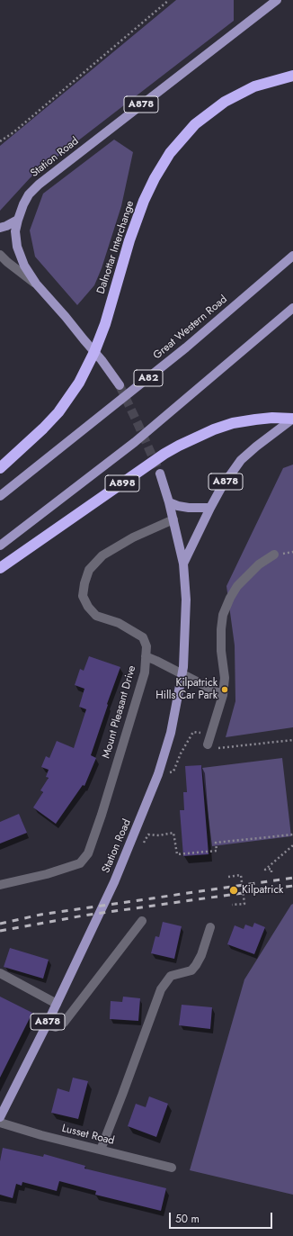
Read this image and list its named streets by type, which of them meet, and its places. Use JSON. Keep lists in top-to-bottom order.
{
  "streets": {
    "highway": ["Dalnottar Interchange", "A898"],
    "main road": [
      "A878",
      "Station Road",
      "Great Western Road",
      "A82"
    ],
    "street": ["Mount Pleasant Drive", "Lusset Road"]
  },
  "crossings": [
    ["A878", "Station Road"],
    ["A878", "A898"],
    ["Station Road", "Mount Pleasant Drive"]
  ],
  "places": ["Kilpatrick Hills Car Park", "Kilpatrick"],
  "scale_bar": "50 m"
}
